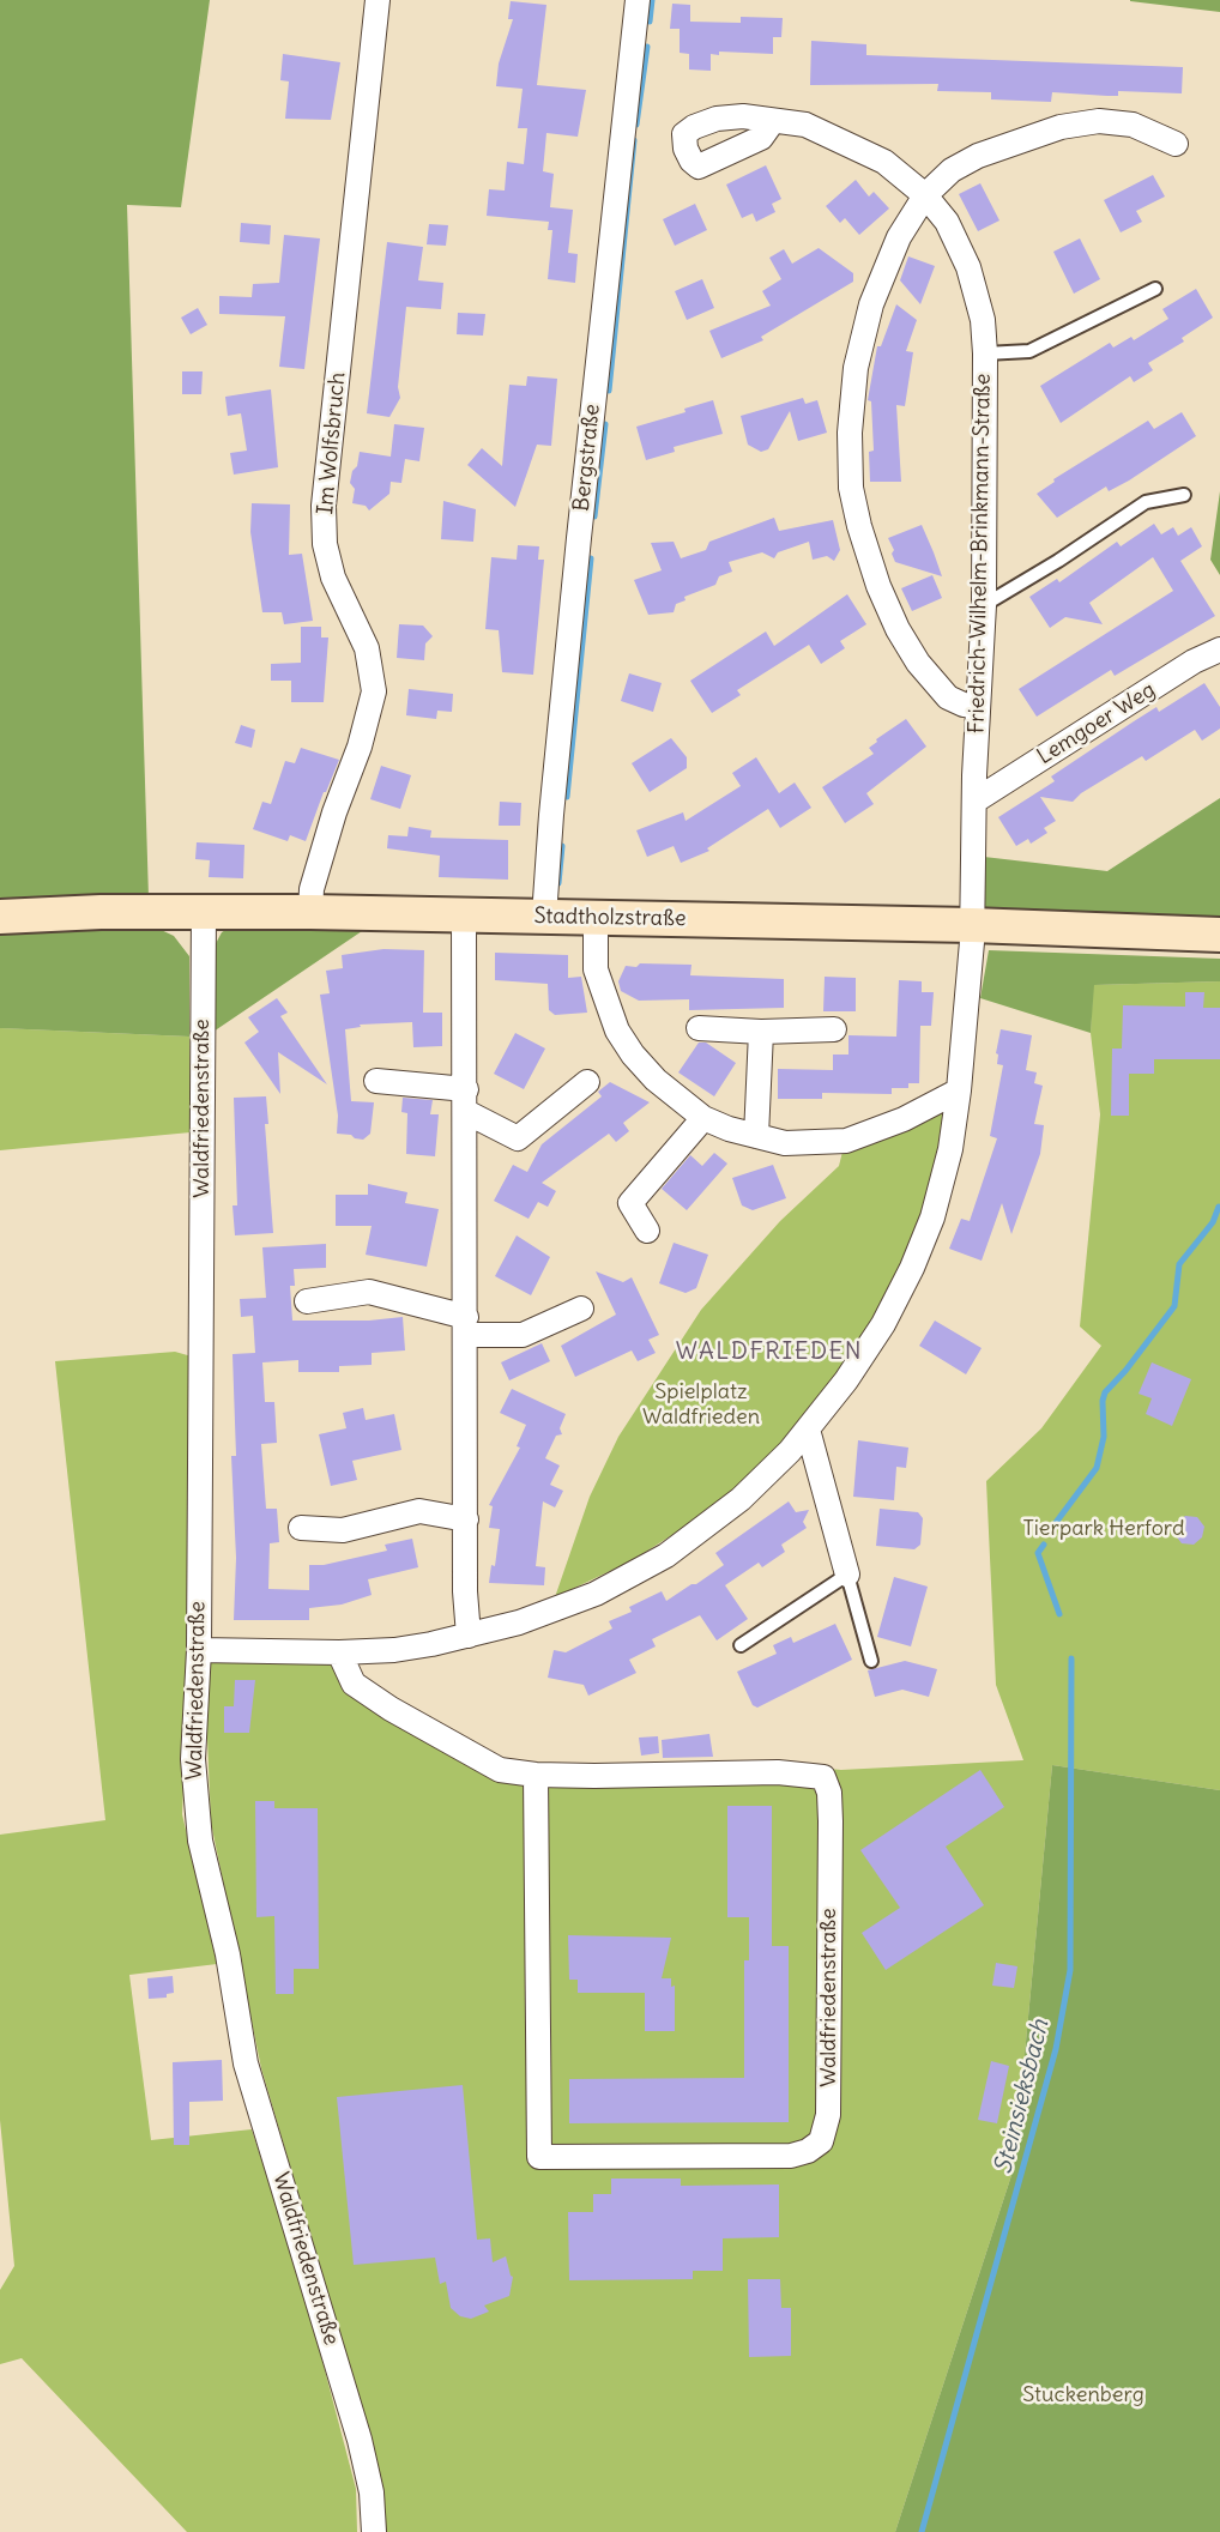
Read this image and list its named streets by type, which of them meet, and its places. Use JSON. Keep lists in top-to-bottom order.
{
  "streets": {
    "street": [
      "Im Wolfsbruch",
      "Bergstraße",
      "Friedrich-Wilhelm-Brinkmann-Straße",
      "Lemgoer Weg",
      "Stadtholzstraße",
      "Waldfriedenstraße"
    ]
  },
  "crossings": [
    ["Im Wolfsbruch", "Stadtholzstraße"],
    ["Bergstraße", "Stadtholzstraße"],
    ["Friedrich-Wilhelm-Brinkmann-Straße", "Lemgoer Weg"],
    ["Friedrich-Wilhelm-Brinkmann-Straße", "Stadtholzstraße"],
    ["Friedrich-Wilhelm-Brinkmann-Straße", "Waldfriedenstraße"],
    ["Stadtholzstraße", "Waldfriedenstraße"]
  ],
  "districts": ["WALDFRIEDEN"],
  "water": ["Steinsieksbach"],
  "parks": ["Spielplatz Waldfrieden", "Tierpark Herford", "Stuckenberg"]
}
